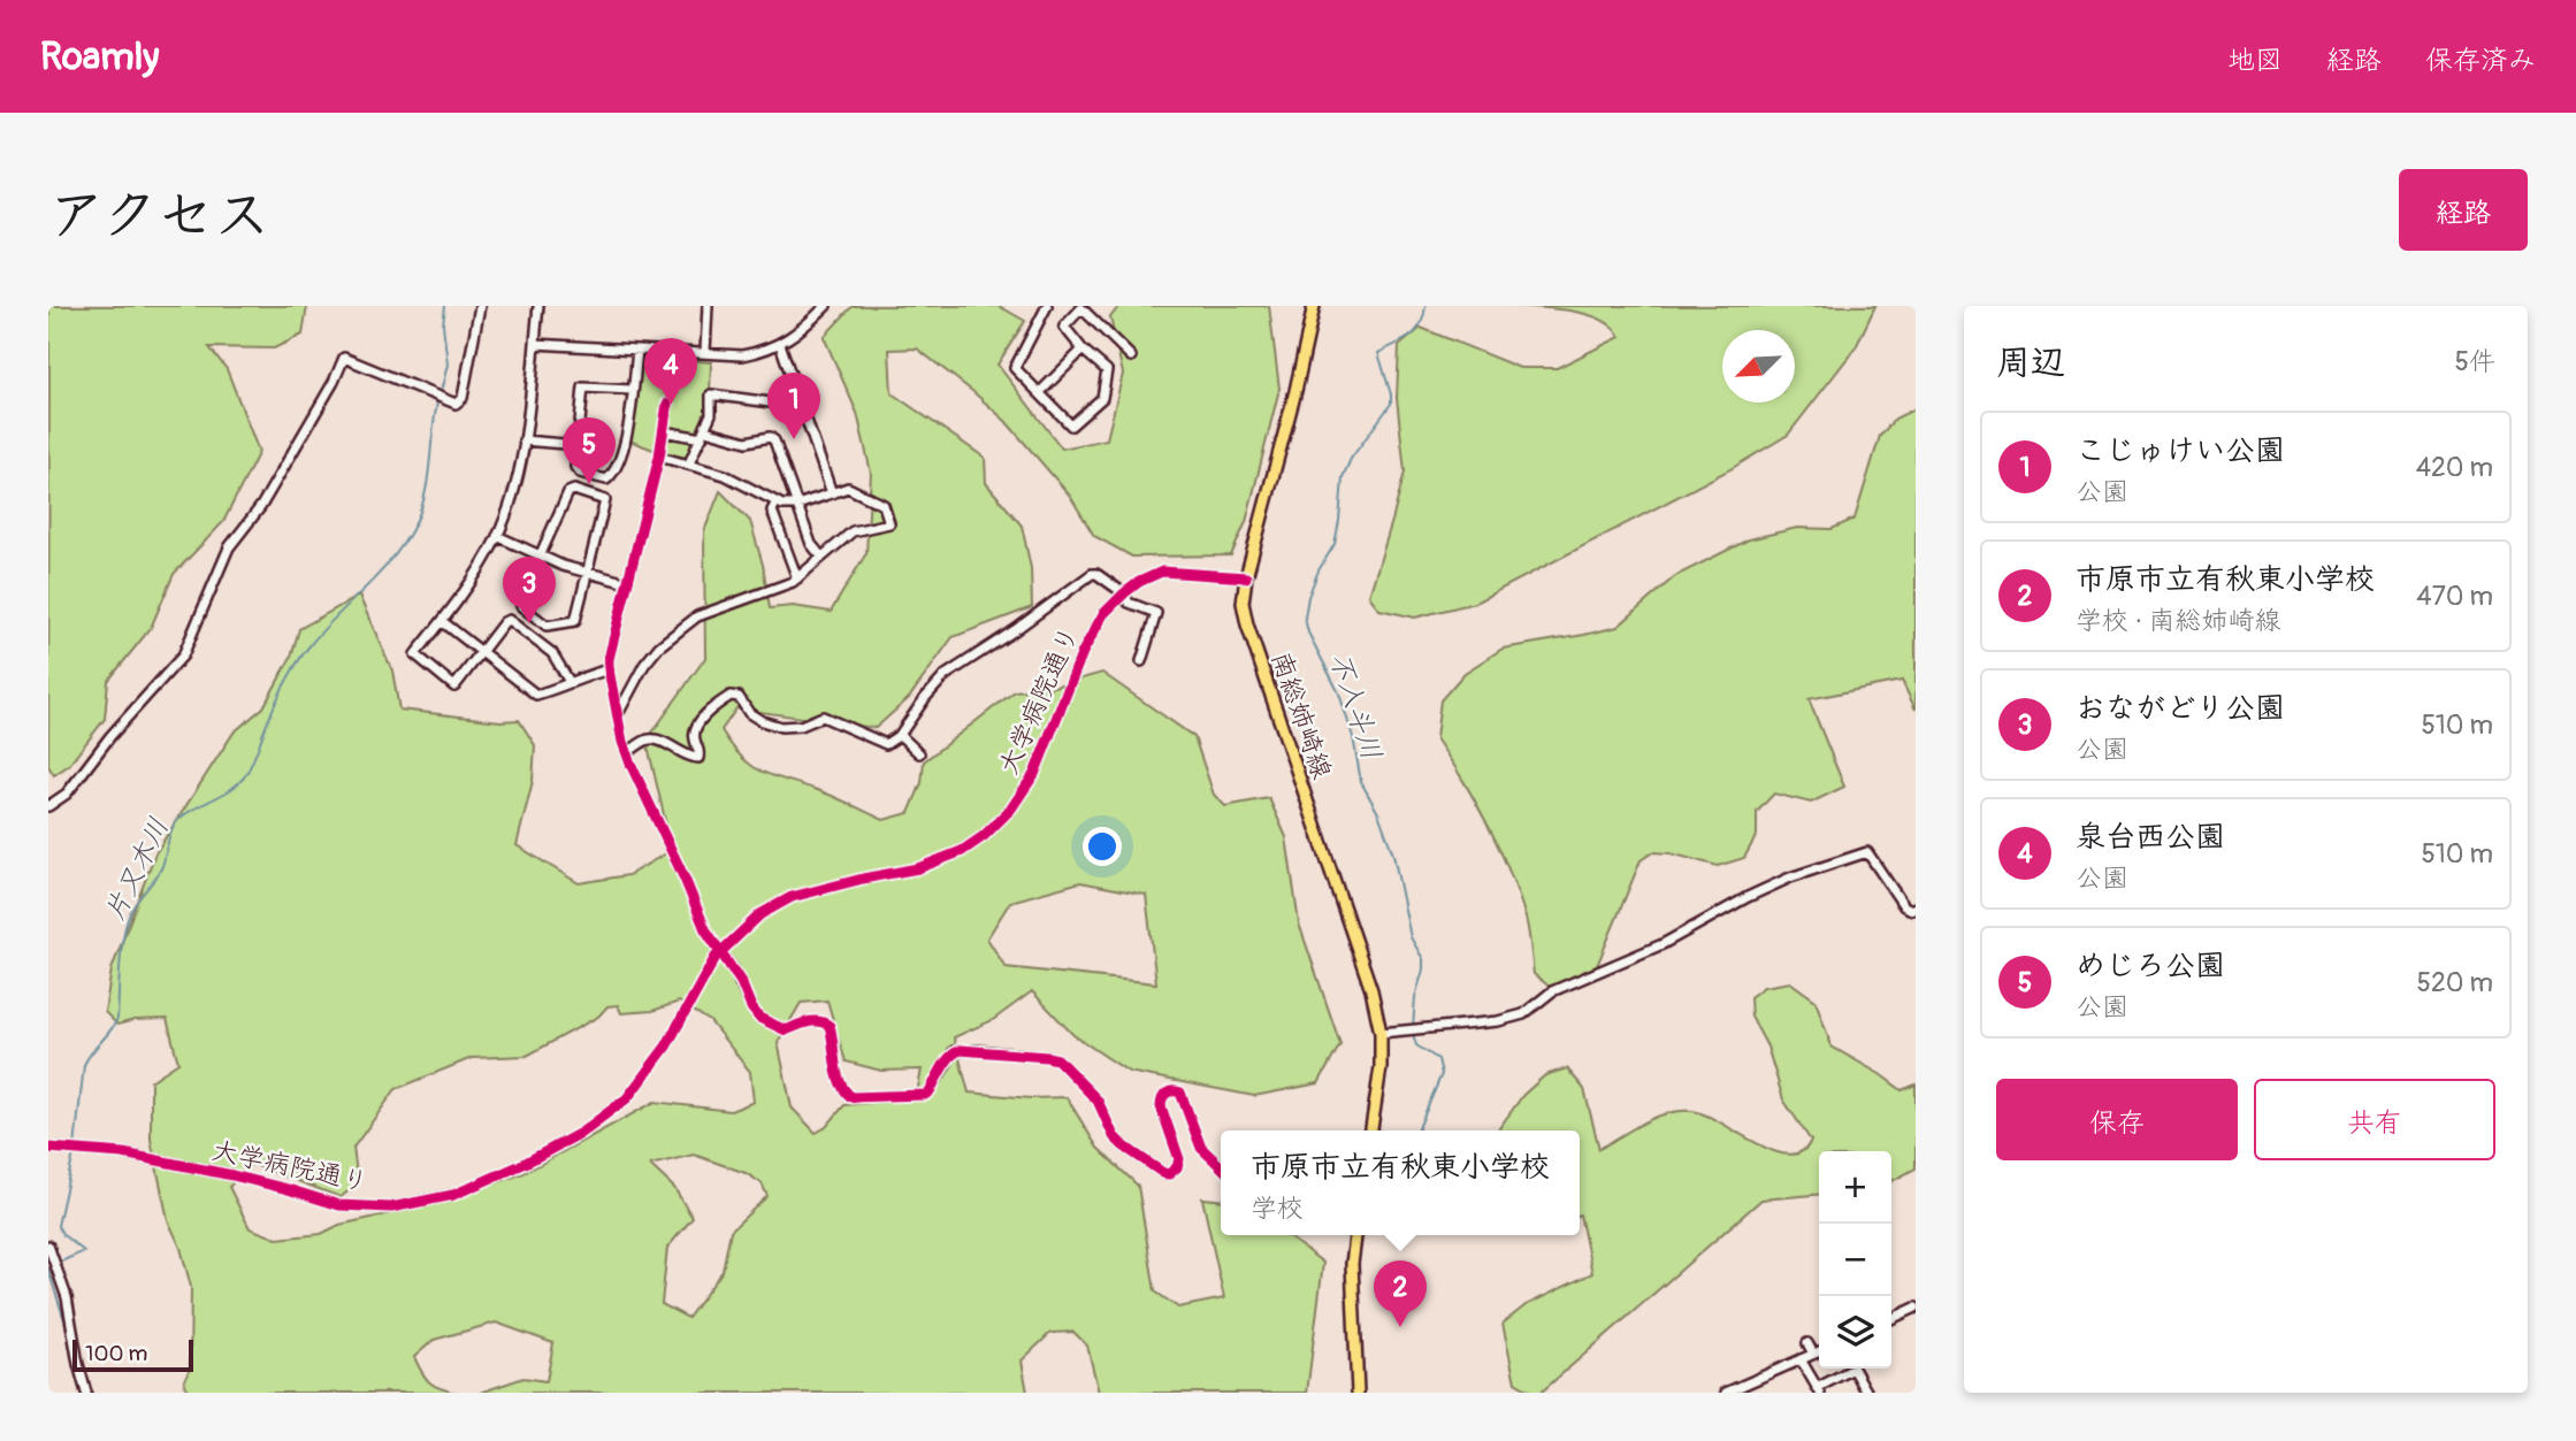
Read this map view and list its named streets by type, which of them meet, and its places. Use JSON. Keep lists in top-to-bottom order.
{
  "streets": {
    "main road": ["南総姉崎線"],
    "street": ["大学病院通り"]
  },
  "crossings": [
    ["大学病院通り", "南総姉崎線"]
  ],
  "water": ["不入斗川", "片又木川"],
  "scale_bar": "100 m",
  "north": "bottom left",
  "page": {
    "header": "Roamly",
    "nav": ["地図", "経路", "保存済み"],
    "title": "アクセス",
    "buttons": [
      "経路",
      ["保存", "共有"]
    ],
    "heading": ["周辺", "5件"],
    "pins": [
      "4",
      "1",
      "5",
      "3",
      "2"
    ],
    "list": [
      {
        "mark": "1",
        "name": "こじゅけい公園",
        "note": "公園",
        "value": "420 m"
      },
      {
        "mark": "2",
        "name": "市原市立有秋東小学校",
        "note": "学校 · 南総姉崎線",
        "value": "470 m"
      },
      {
        "mark": "3",
        "name": "おながどり公園",
        "note": "公園",
        "value": "510 m"
      },
      {
        "mark": "4",
        "name": "泉台西公園",
        "note": "公園",
        "value": "510 m"
      },
      {
        "mark": "5",
        "name": "めじろ公園",
        "note": "公園",
        "value": "520 m"
      }
    ],
    "popup": ["市原市立有秋東小学校", "学校"],
    "map_buttons": ["+", "−"],
    "scale": "100 m"
  }
}
